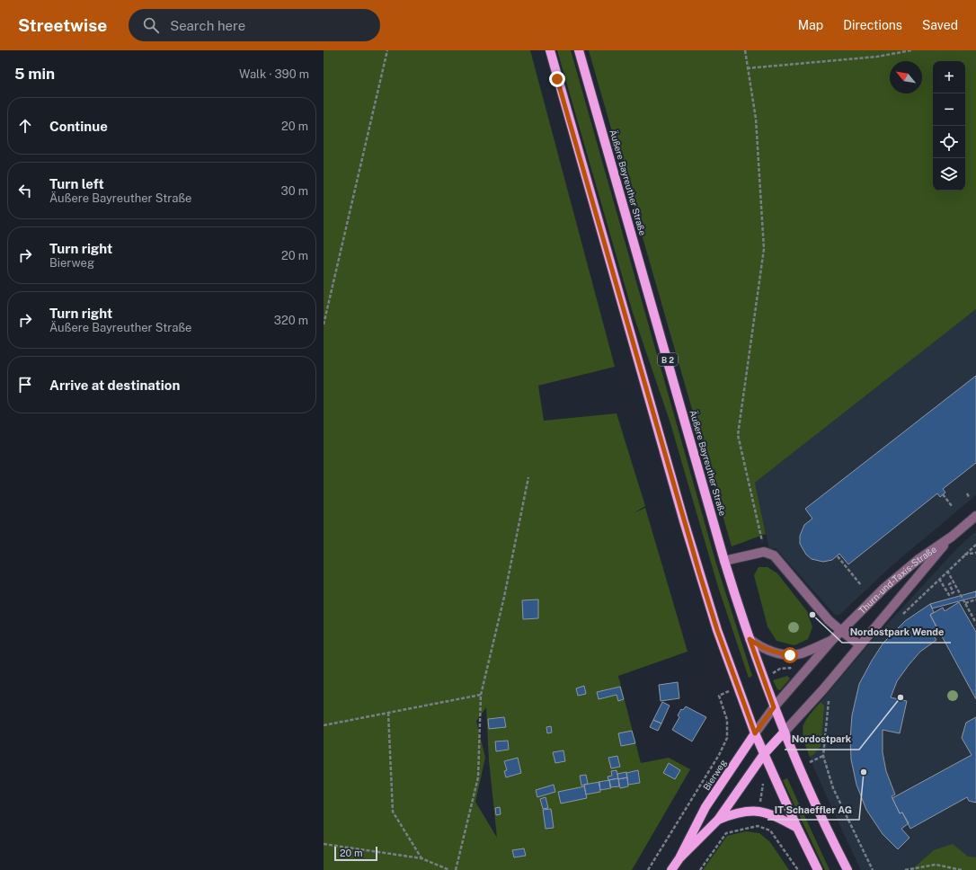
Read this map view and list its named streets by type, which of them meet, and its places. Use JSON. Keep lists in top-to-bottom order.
{
  "streets": {
    "main road": ["Äußere Bayreuther Straße", "B 2", "Bierweg"],
    "street": ["Thurn-und-Taxis-Straße"]
  },
  "crossings": [
    ["Äußere Bayreuther Straße", "Thurn-und-Taxis-Straße"],
    ["Äußere Bayreuther Straße", "Bierweg"],
    ["Thurn-und-Taxis-Straße", "Bierweg"]
  ],
  "places": ["Nordostpark Wende", "Nordostpark", "IT Schaeffler AG"],
  "scale_bar": "20 m",
  "north": "top left",
  "page": {
    "header": "Streetwise",
    "search": "Search here",
    "nav": ["Map", "Directions", "Saved"],
    "heading": ["5 min", "Walk · 390 m"],
    "map_buttons": ["+", "−"],
    "list": [
      ["Continue", "20 m"],
      ["Turn left", "Äußere Bayreuther Straße", "30 m"],
      ["Turn right", "Bierweg", "20 m"],
      ["Turn right", "Äußere Bayreuther Straße", "320 m"],
      "Arrive at destination"
    ],
    "scale": "20 m"
  }
}
